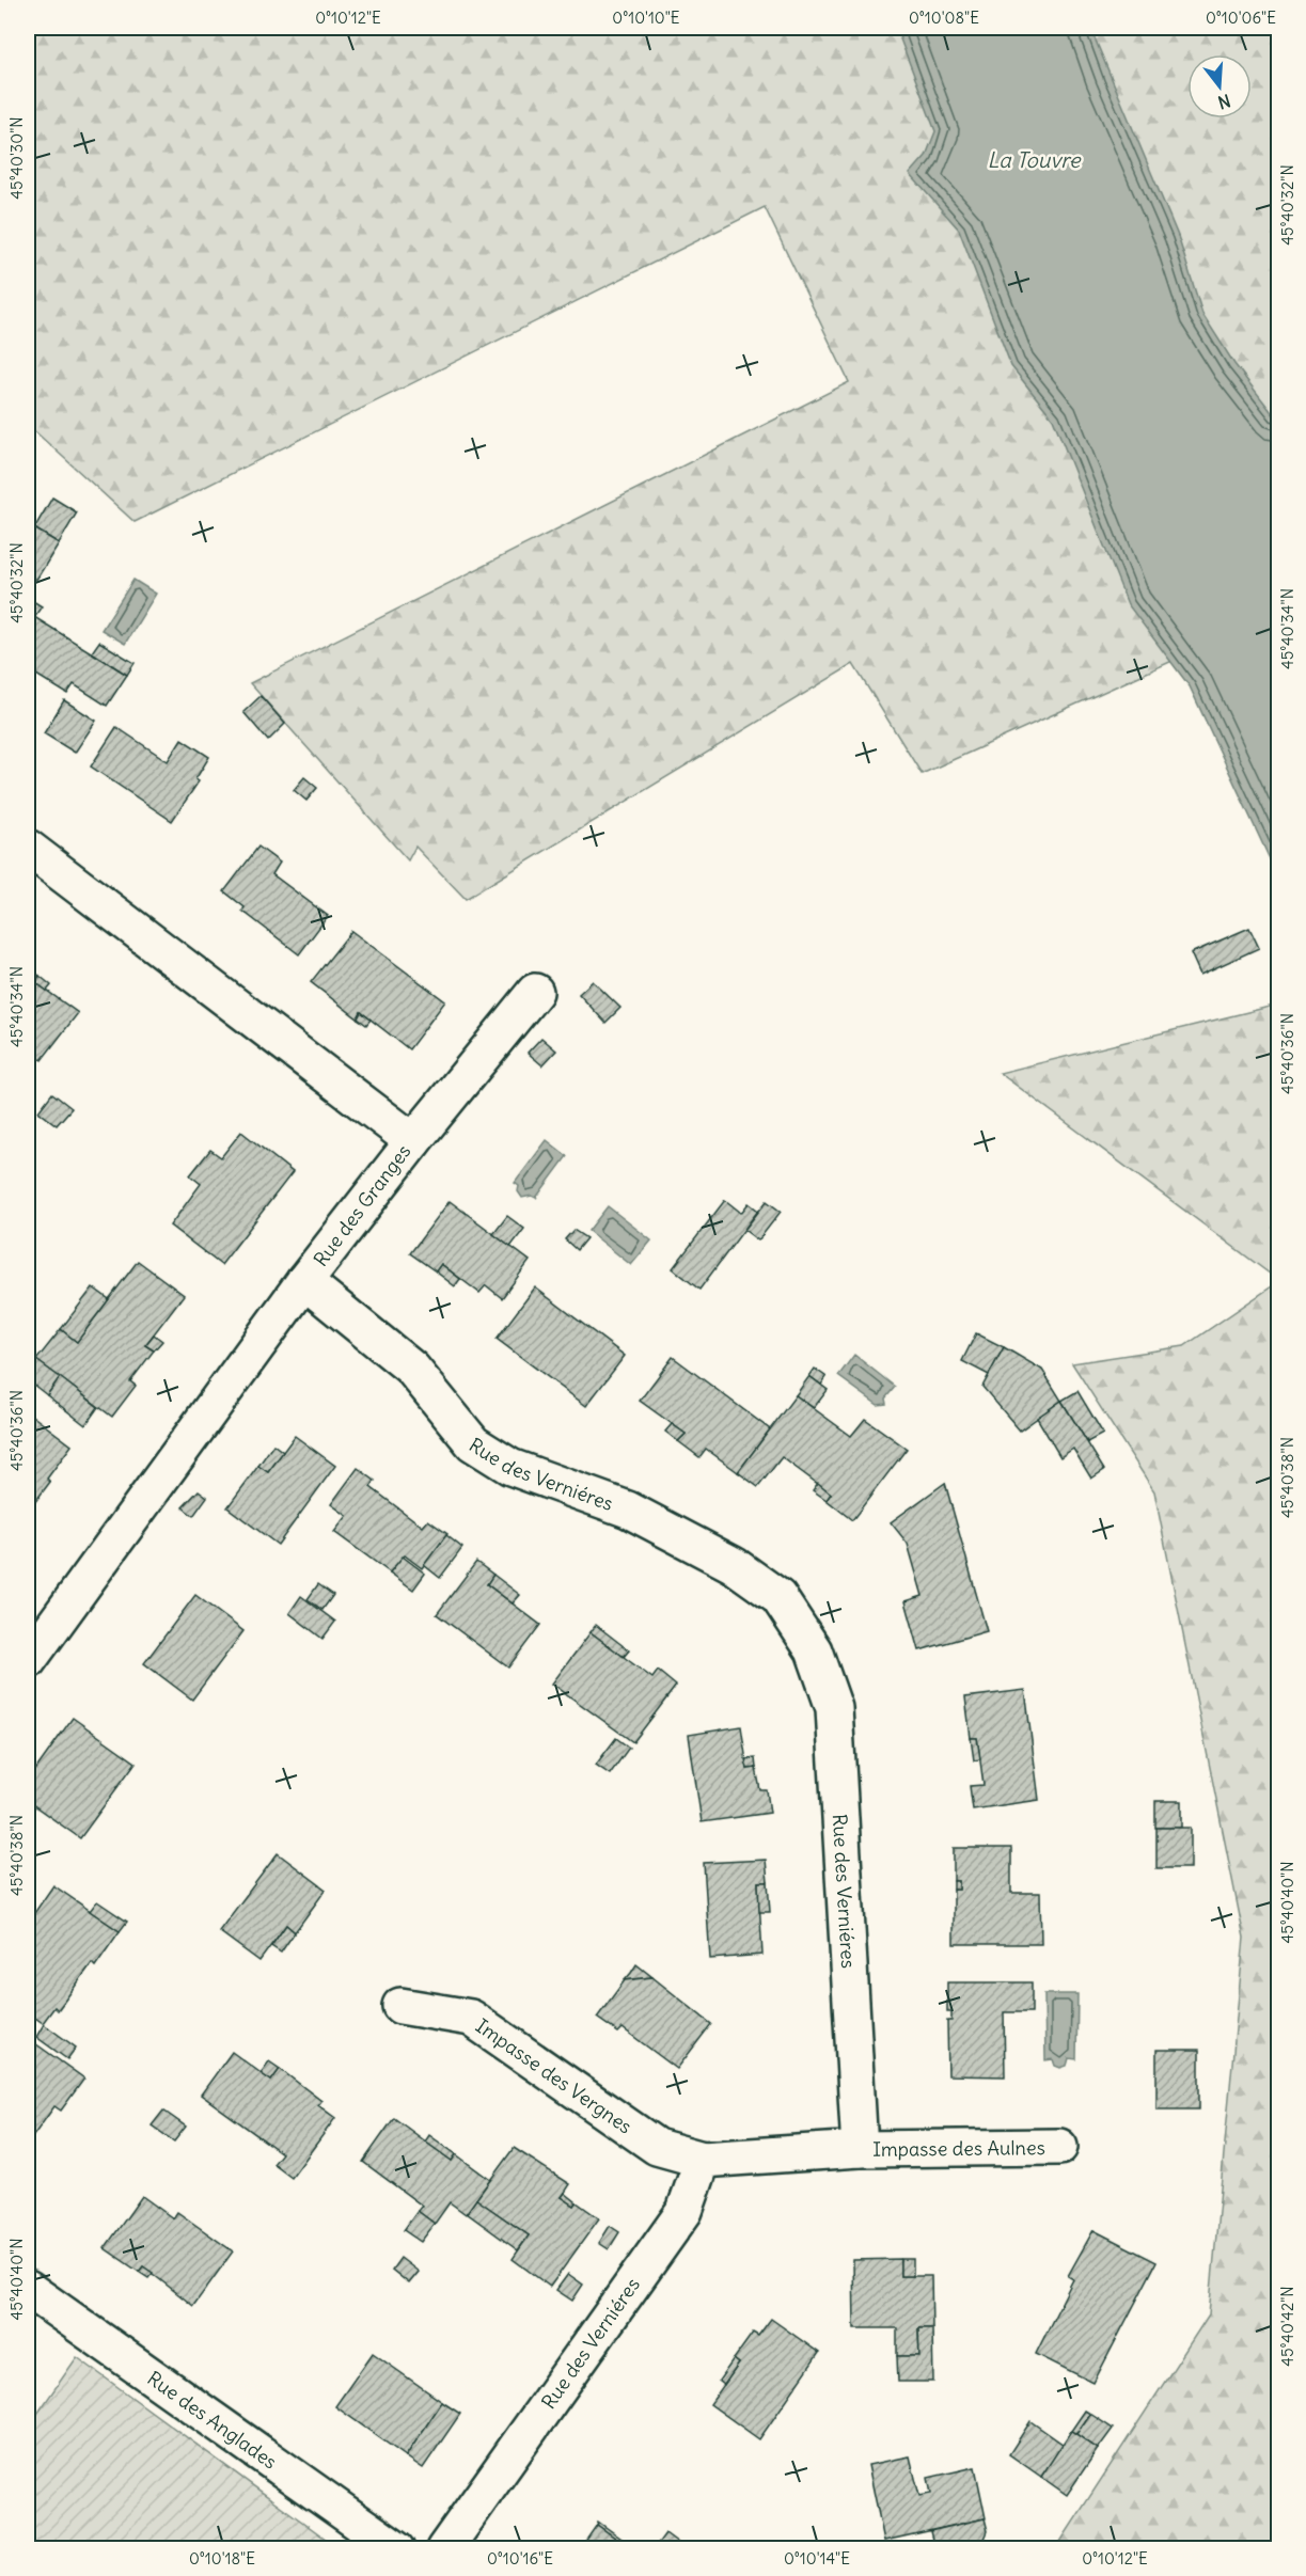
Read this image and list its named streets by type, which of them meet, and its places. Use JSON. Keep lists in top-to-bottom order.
{
  "streets": {
    "street": [
      "Rue des Granges",
      "Rue des Verniéres",
      "Impasse des Vergnes",
      "Impasse des Aulnes",
      "Rue des Anglades"
    ]
  },
  "crossings": [
    ["Rue des Granges", "Rue des Verniéres"],
    ["Rue des Verniéres", "Impasse des Vergnes"],
    ["Rue des Verniéres", "Impasse des Aulnes"]
  ],
  "water": ["La Touvre"],
  "north": "bottom",
  "coordinates": [
    "0°10'12\"E",
    "0°10'10\"E",
    "0°10'08\"E",
    "0°10'06\"E",
    "45°40'30\"N",
    "45°40'32\"N",
    "45°40'34\"N",
    "45°40'36\"N",
    "45°40'38\"N",
    "45°40'40\"N",
    "45°40'42\"N",
    "0°10'18\"E",
    "0°10'16\"E",
    "0°10'14\"E"
  ]
}
